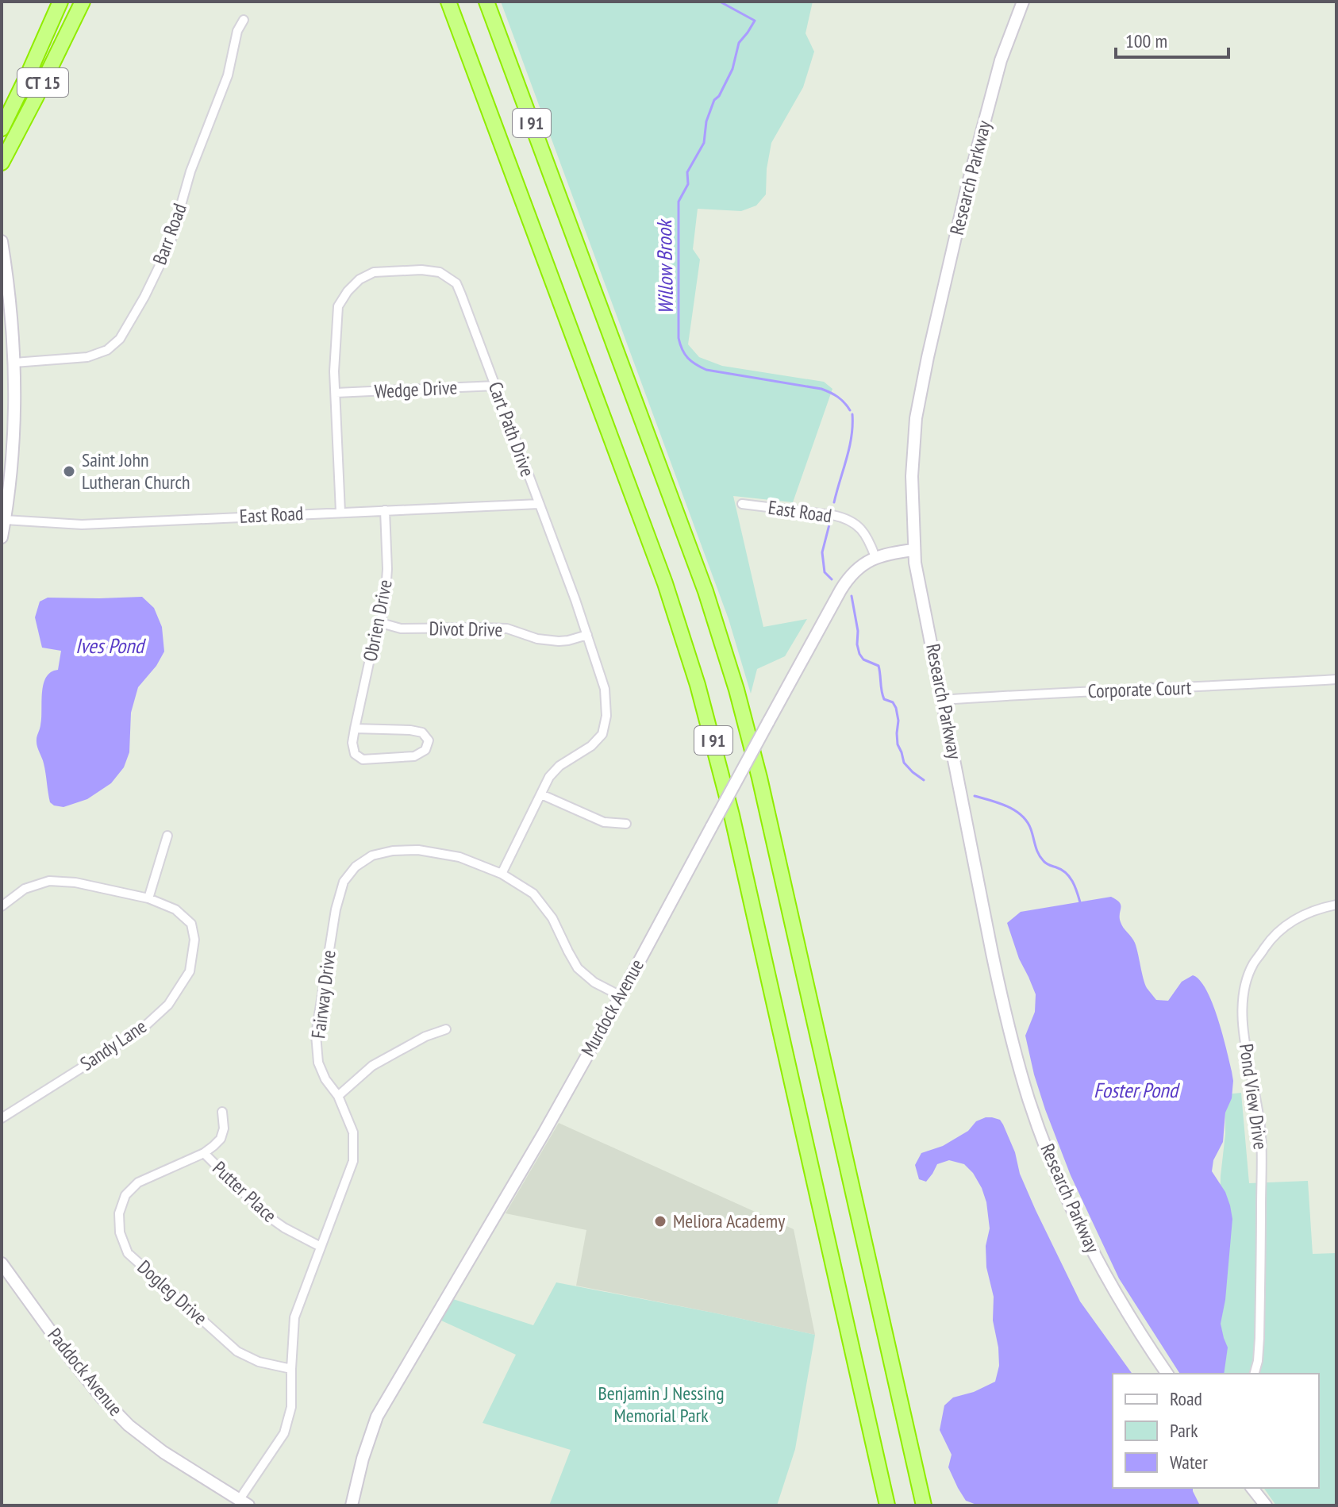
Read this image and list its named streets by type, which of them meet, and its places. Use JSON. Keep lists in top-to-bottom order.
{
  "streets": {
    "highway": ["CT 15", "I 91"],
    "main road": ["Research Parkway", "Murdock Avenue", "Paddock Avenue"],
    "street": [
      "Barr Road",
      "Wedge Drive",
      "Cart Path Drive",
      "East Road",
      "Obrien Drive",
      "Divot Drive",
      "Corporate Court",
      "Fairway Drive",
      "Sandy Lane",
      "Pond View Drive",
      "Putter Place",
      "Dogleg Drive"
    ]
  },
  "crossings": [
    ["Research Parkway", "Corporate Court"],
    ["Research Parkway", "Murdock Avenue"],
    ["Wedge Drive", "Cart Path Drive"],
    ["Cart Path Drive", "East Road"],
    ["Cart Path Drive", "Divot Drive"],
    ["Cart Path Drive", "Fairway Drive"],
    ["East Road", "Obrien Drive"],
    ["East Road", "Murdock Avenue"],
    ["Obrien Drive", "Divot Drive"],
    ["Fairway Drive", "Murdock Avenue"],
    ["Fairway Drive", "Putter Place"],
    ["Fairway Drive", "Dogleg Drive"],
    ["Fairway Drive", "Paddock Avenue"],
    ["Putter Place", "Dogleg Drive"]
  ],
  "water": ["Willow Brook", "Ives Pond", "Foster Pond"],
  "parks": ["Benjamin J Nessing Memorial Park"],
  "places": ["Saint John Lutheran Church", "Meliora Academy"],
  "legend": ["Road", "Park", "Water"],
  "scale_bar": "100 m"
}
